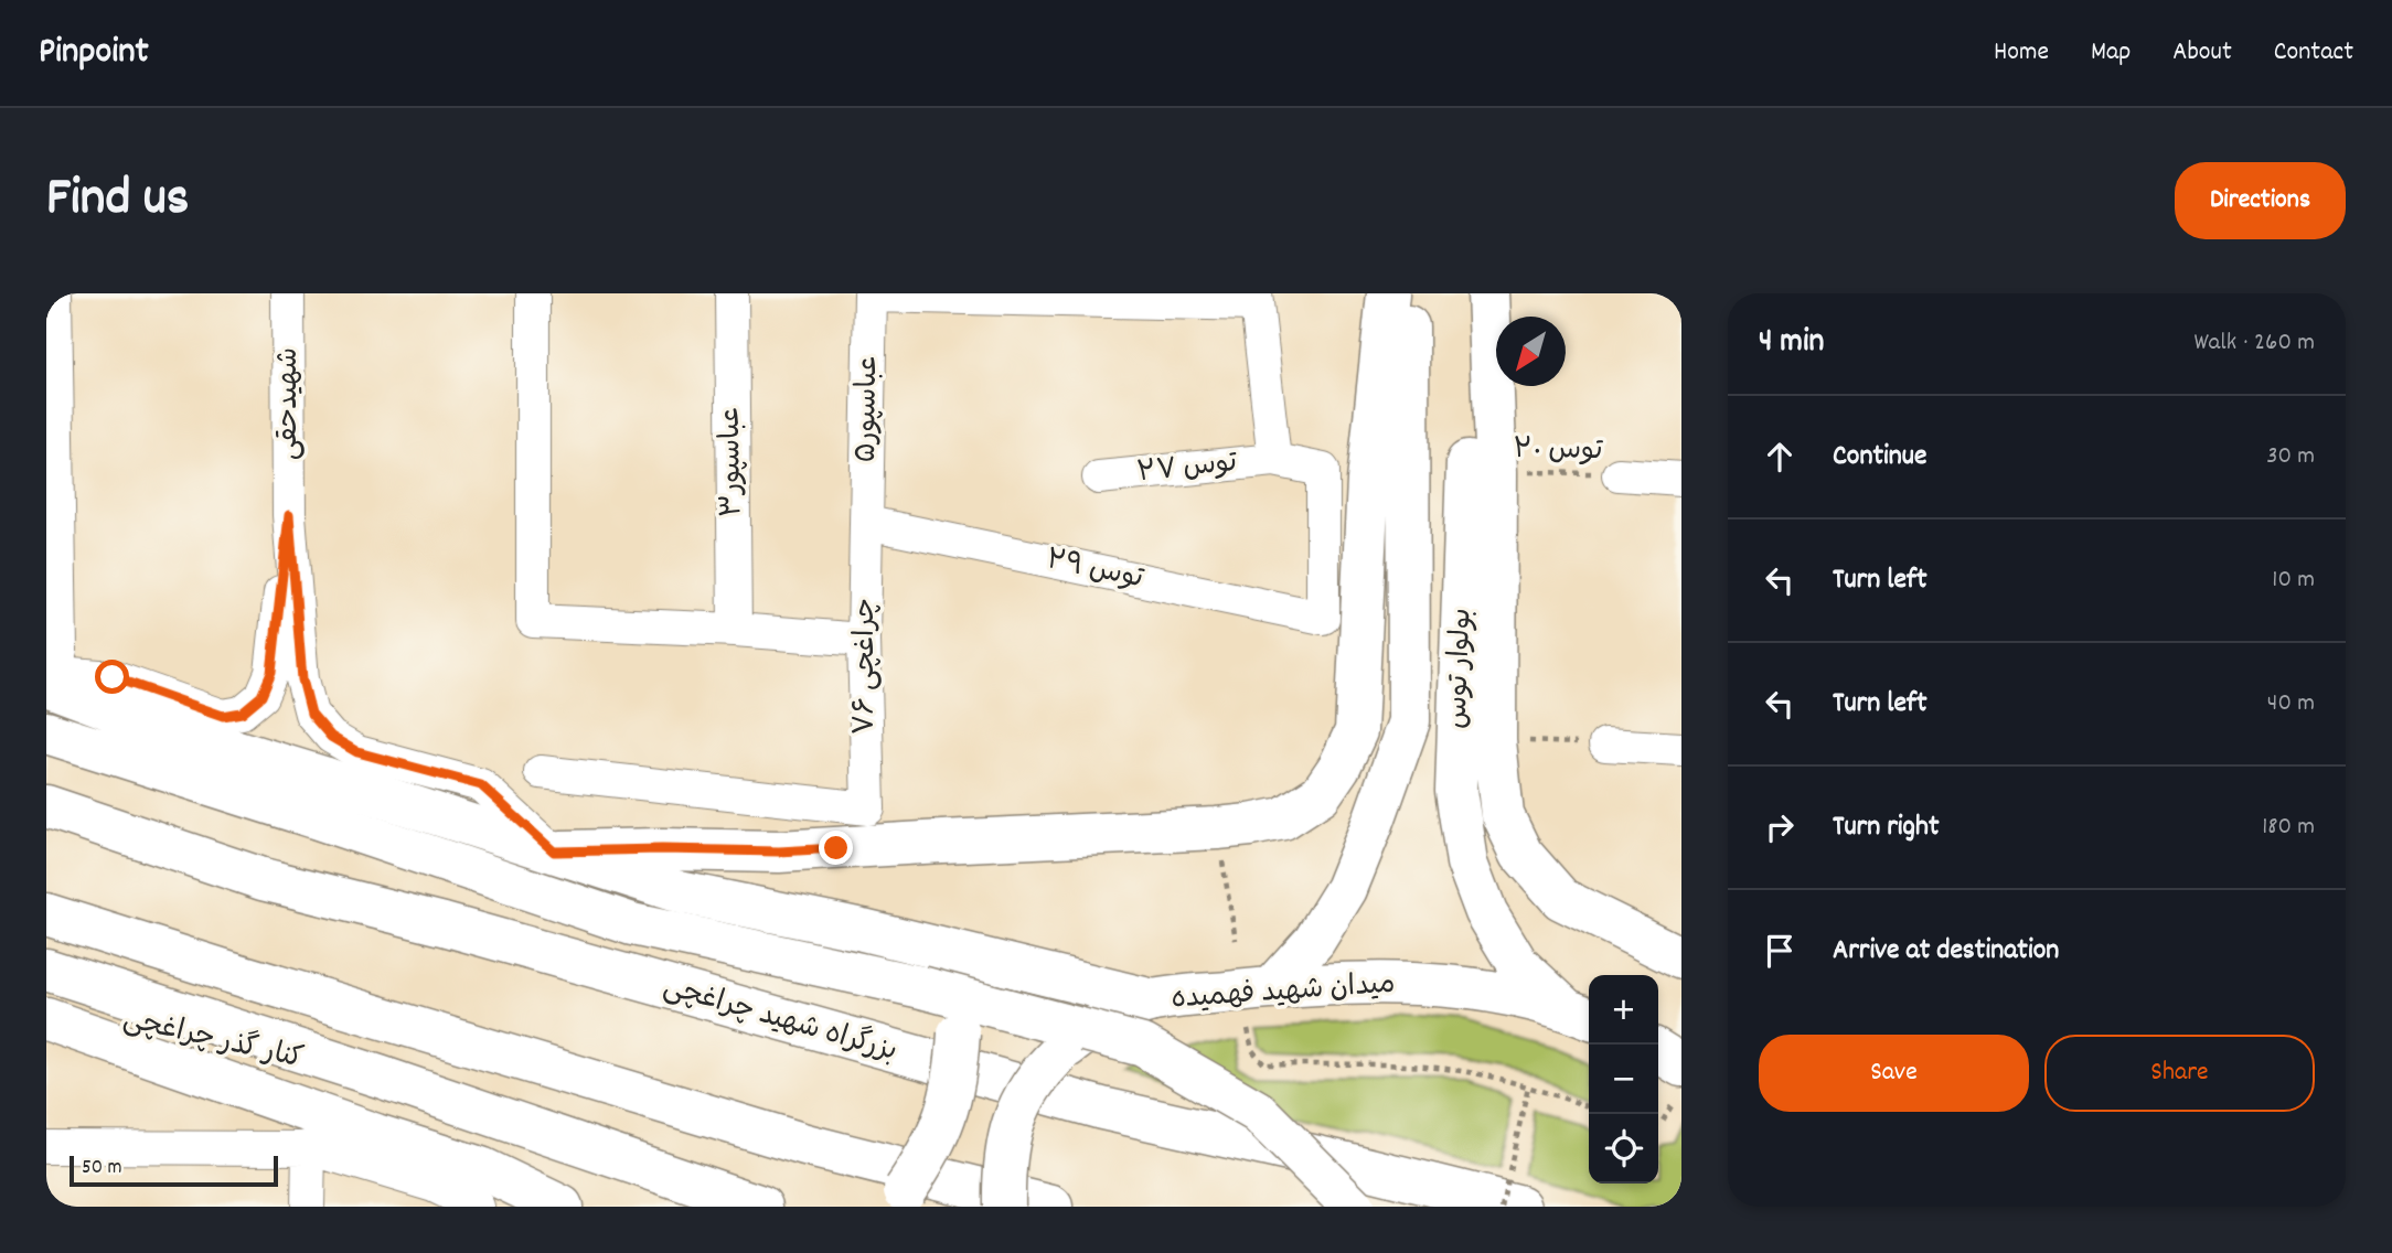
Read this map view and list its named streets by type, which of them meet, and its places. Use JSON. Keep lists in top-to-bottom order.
{
  "streets": {
    "main road": [
      "بولوار توس",
      "میدان شهید فهمیده",
      "بزرگراه شهید چراغچی",
      "کنار گذر چراغچی"
    ],
    "street": [
      "شهیدحقی",
      "عباسپور۵",
      "عباسپور۳",
      "توس ۲۷",
      "توس ۲۹",
      "چراغچی ۷۶"
    ],
    "path": ["توس ۲۰"]
  },
  "crossings": [
    ["عباسپور۵", "توس ۲۹"],
    ["عباسپور۵", "چراغچی ۷۶"],
    ["توس ۲۷", "توس ۲۹"],
    ["توس ۲۹", "چراغچی ۷۶"],
    ["بولوار توس", "میدان شهید فهمیده"]
  ],
  "scale_bar": "50 m",
  "north": "bottom left",
  "page": {
    "header": "Pinpoint",
    "nav": [
      "Home",
      "Map",
      "About",
      "Contact"
    ],
    "title": "Find us",
    "buttons": [
      "Directions",
      ["Save", "Share"]
    ],
    "heading": ["4 min", "Walk · 260 m"],
    "list": [
      ["Continue", "30 m"],
      ["Turn left", "10 m"],
      ["Turn left", "40 m"],
      ["Turn right", "180 m"],
      "Arrive at destination"
    ],
    "map_buttons": ["+", "−"],
    "scale": "50 m"
  }
}
